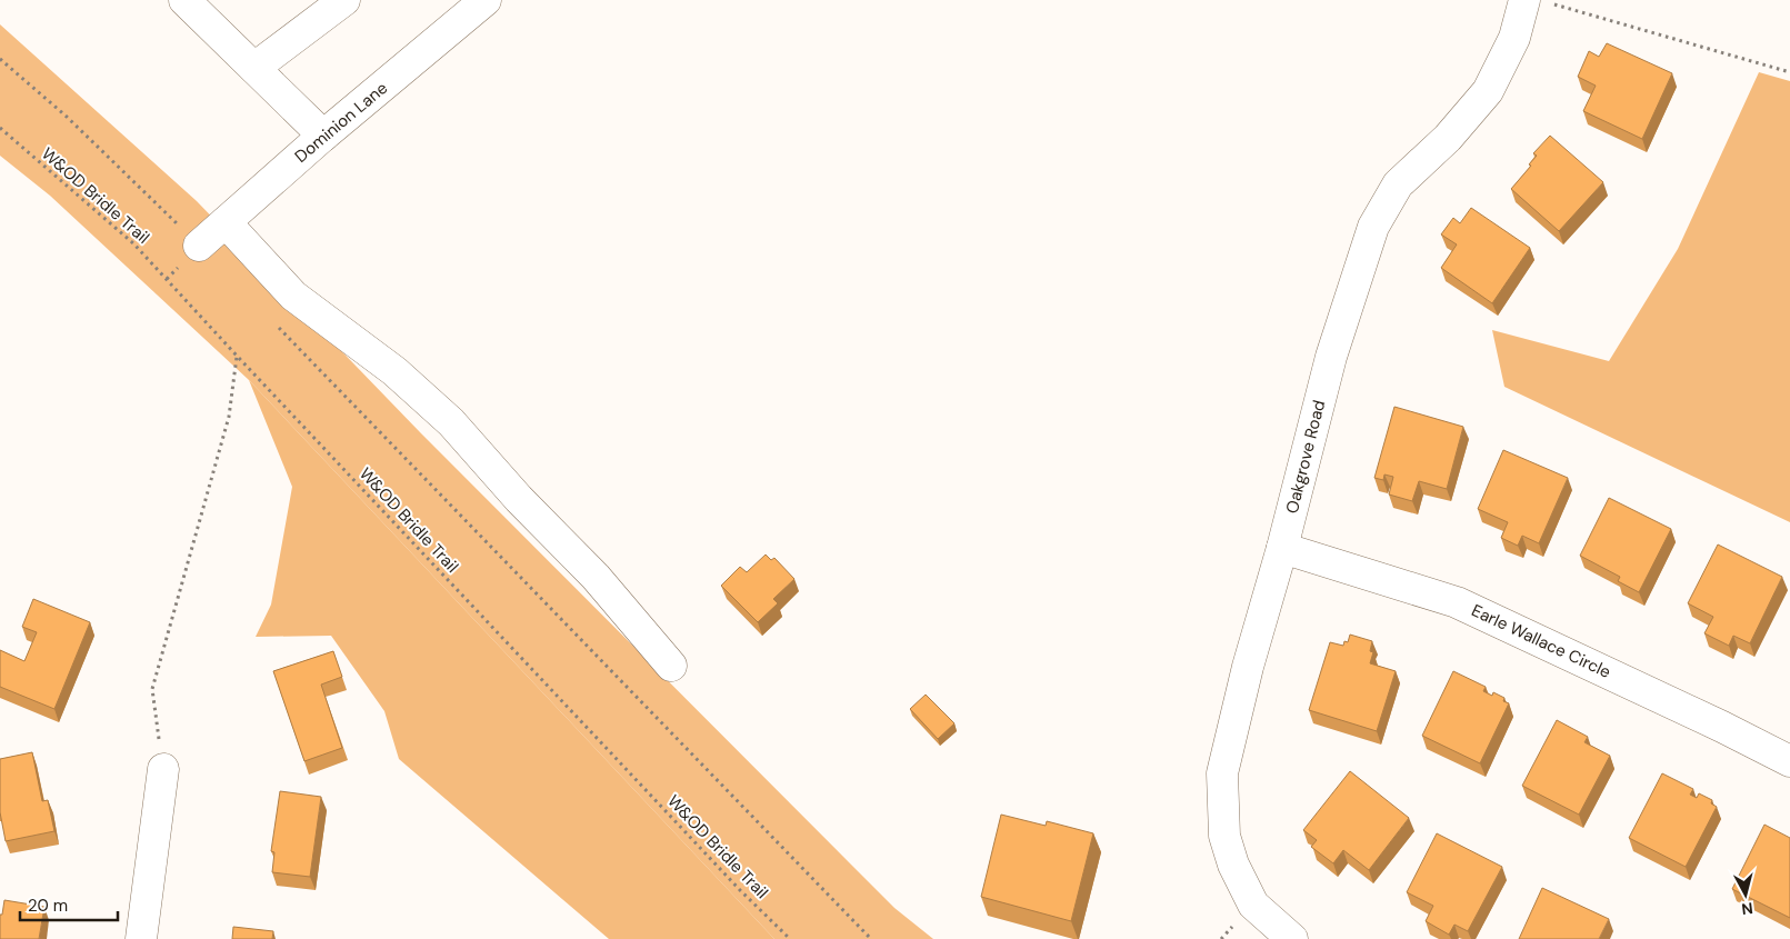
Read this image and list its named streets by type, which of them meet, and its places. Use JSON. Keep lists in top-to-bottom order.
{
  "streets": {
    "street": ["Dominion Lane", "Oakgrove Road", "Earle Wallace Circle"],
    "path": ["W&OD Bridle Trail"]
  },
  "crossings": [
    ["Oakgrove Road", "Earle Wallace Circle"]
  ],
  "scale_bar": "20 m",
  "north": "bottom"
}
